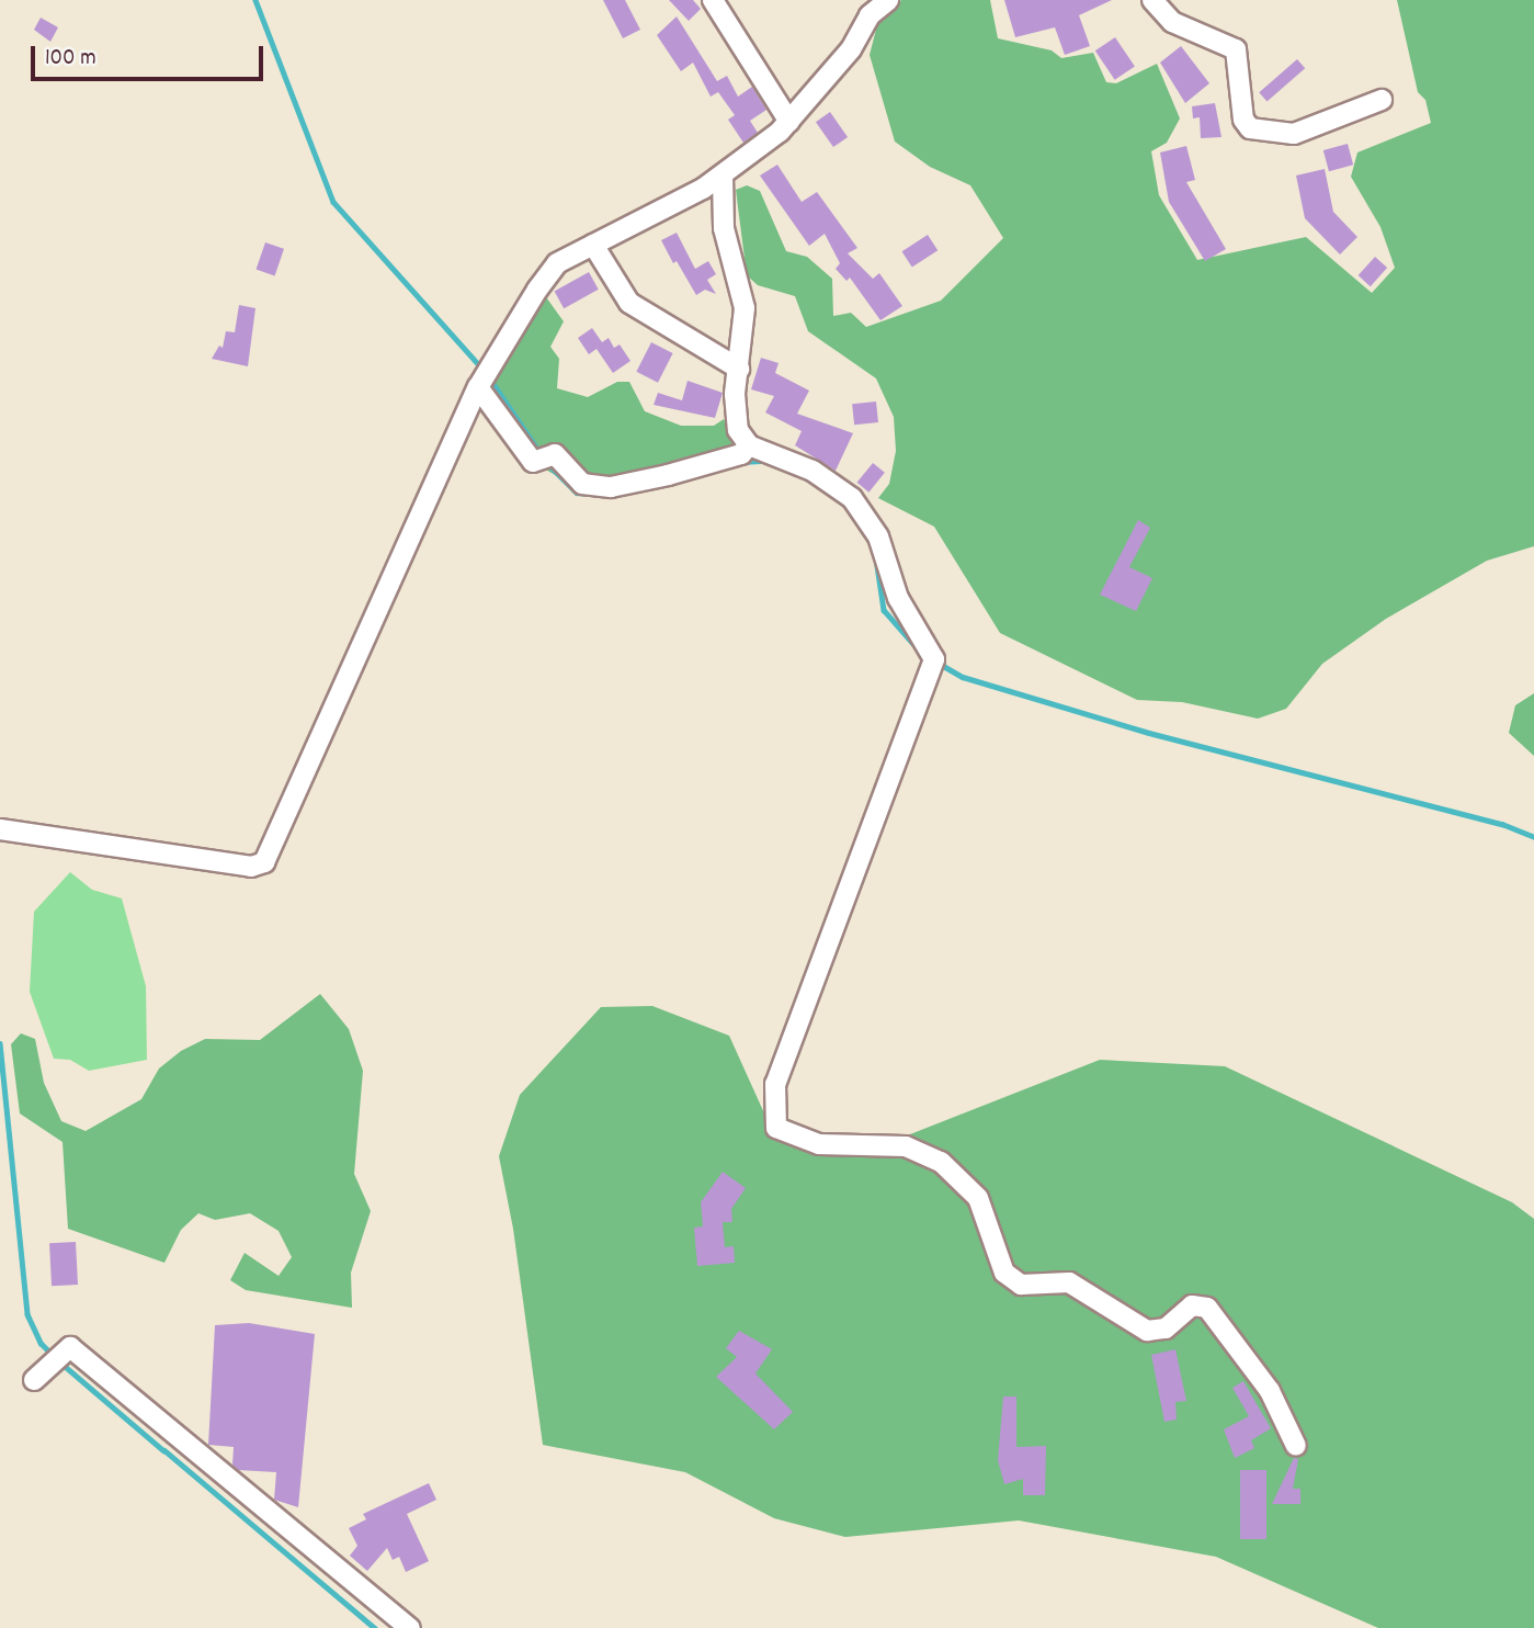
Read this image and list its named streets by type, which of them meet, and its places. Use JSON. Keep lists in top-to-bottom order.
{
  "scale_bar": "100 m"
}
